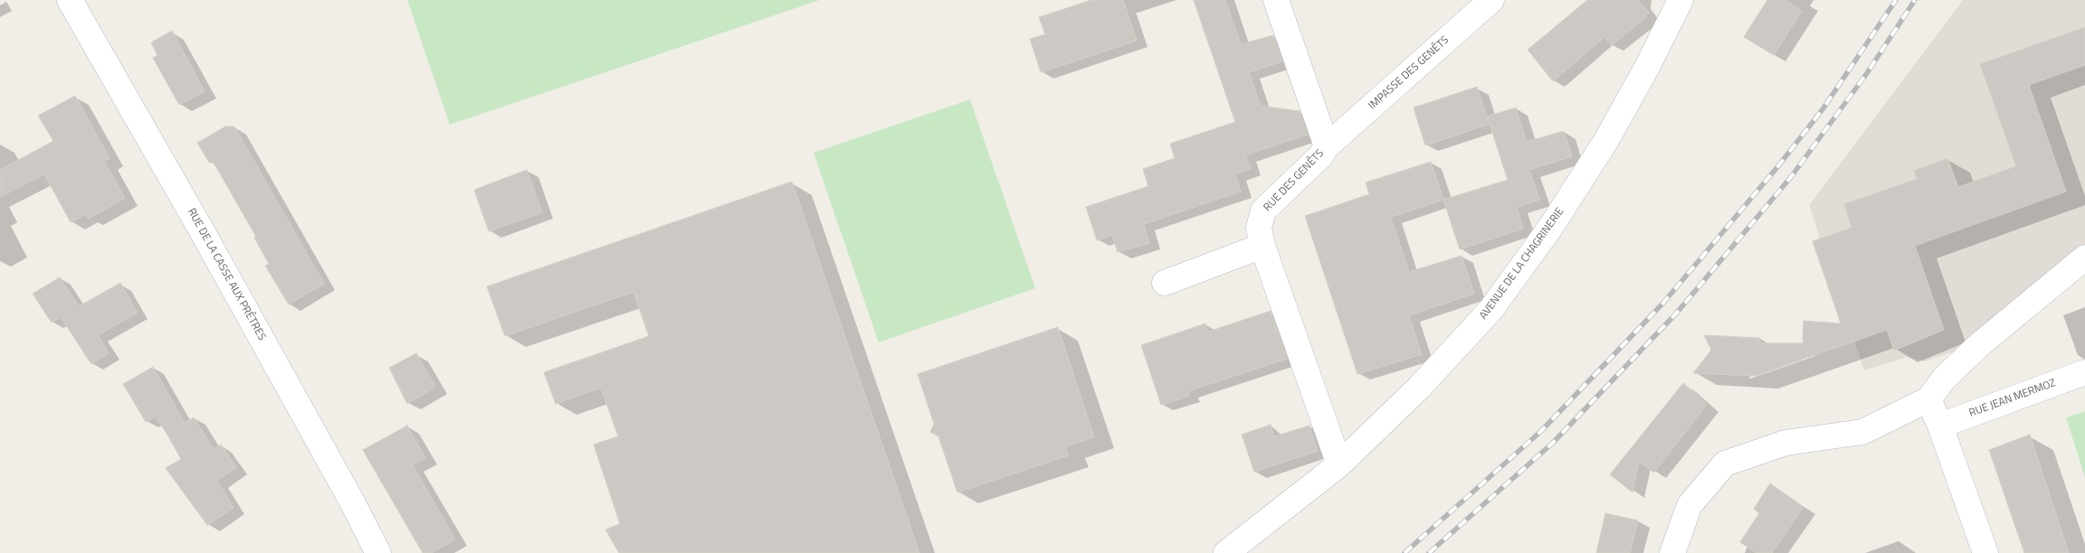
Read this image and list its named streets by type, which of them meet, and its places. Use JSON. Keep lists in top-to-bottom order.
{
  "streets": {
    "street": [
      "IMPASSE DES GENÊTS",
      "RUE DES GENÊTS",
      "AVENUE DE LA CHAGRINERIE",
      "RUE DE LA CASSE AUX PRÊTRES",
      "RUE JEAN MERMOZ"
    ]
  },
  "crossings": [
    ["IMPASSE DES GENÊTS", "RUE DES GENÊTS"],
    ["RUE DES GENÊTS", "AVENUE DE LA CHAGRINERIE"]
  ]
}
